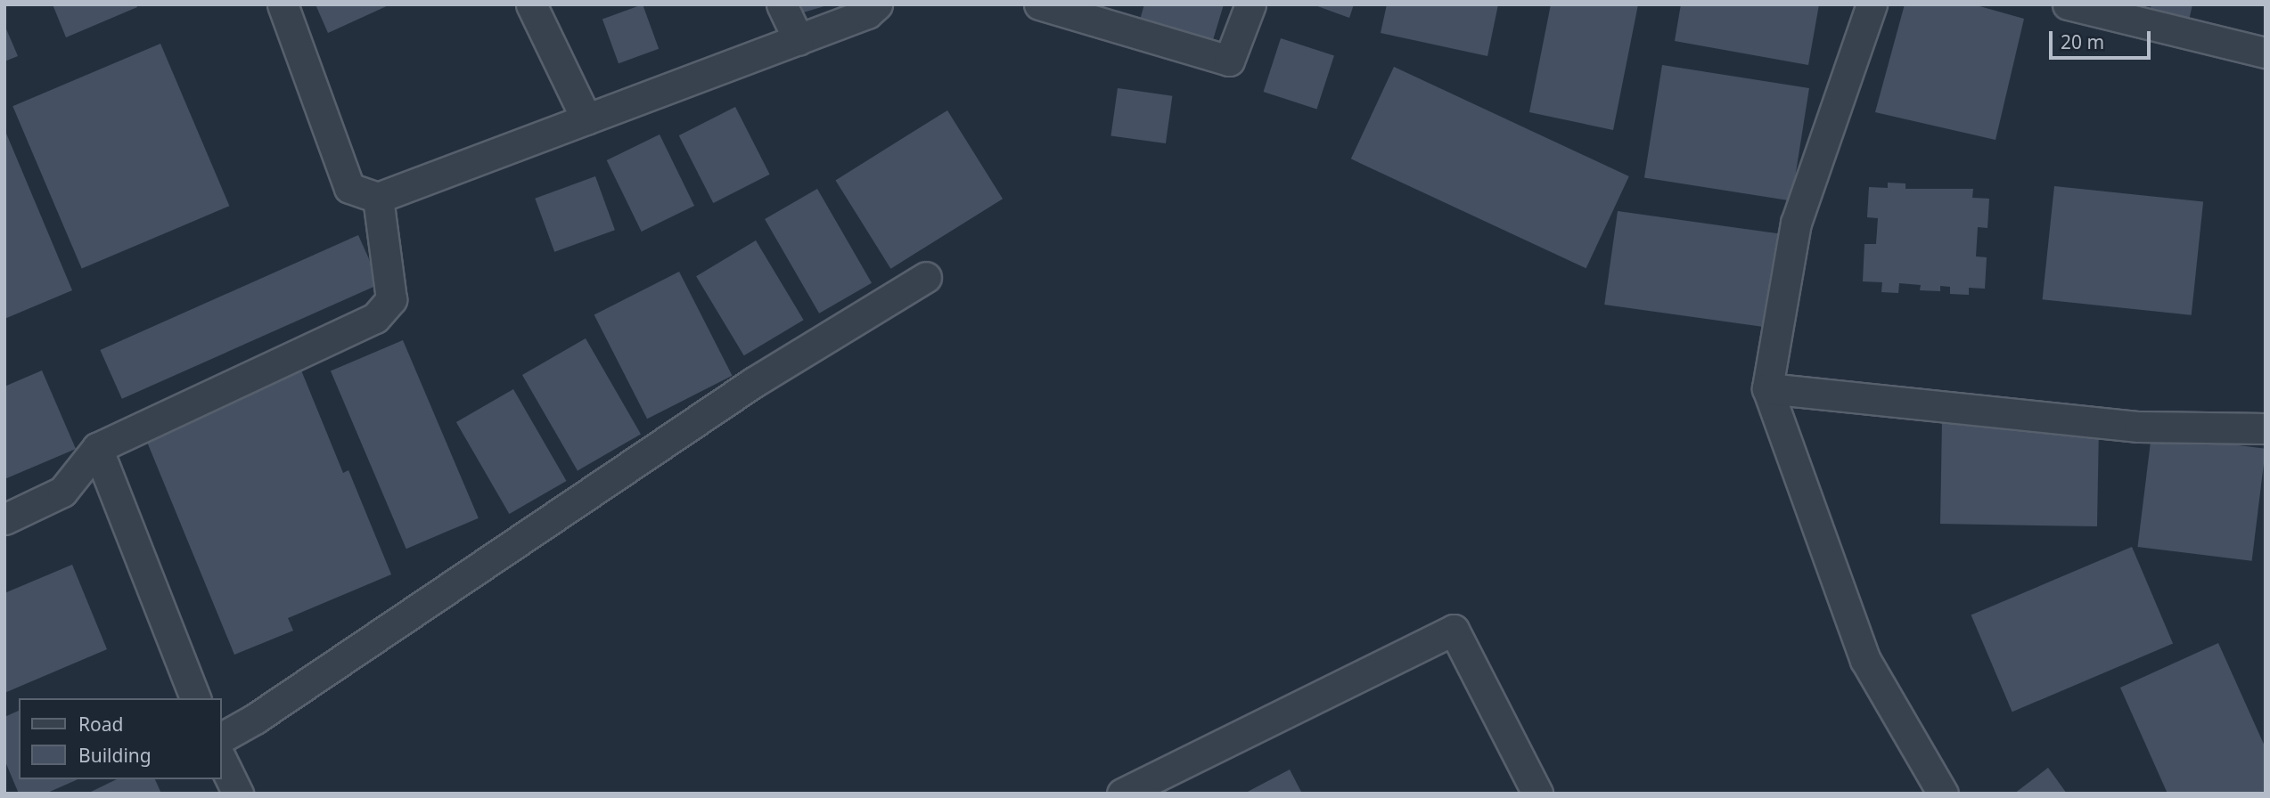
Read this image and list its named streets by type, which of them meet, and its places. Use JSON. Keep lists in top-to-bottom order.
{
  "legend": ["Road", "Building"],
  "scale_bar": "20 m"
}
